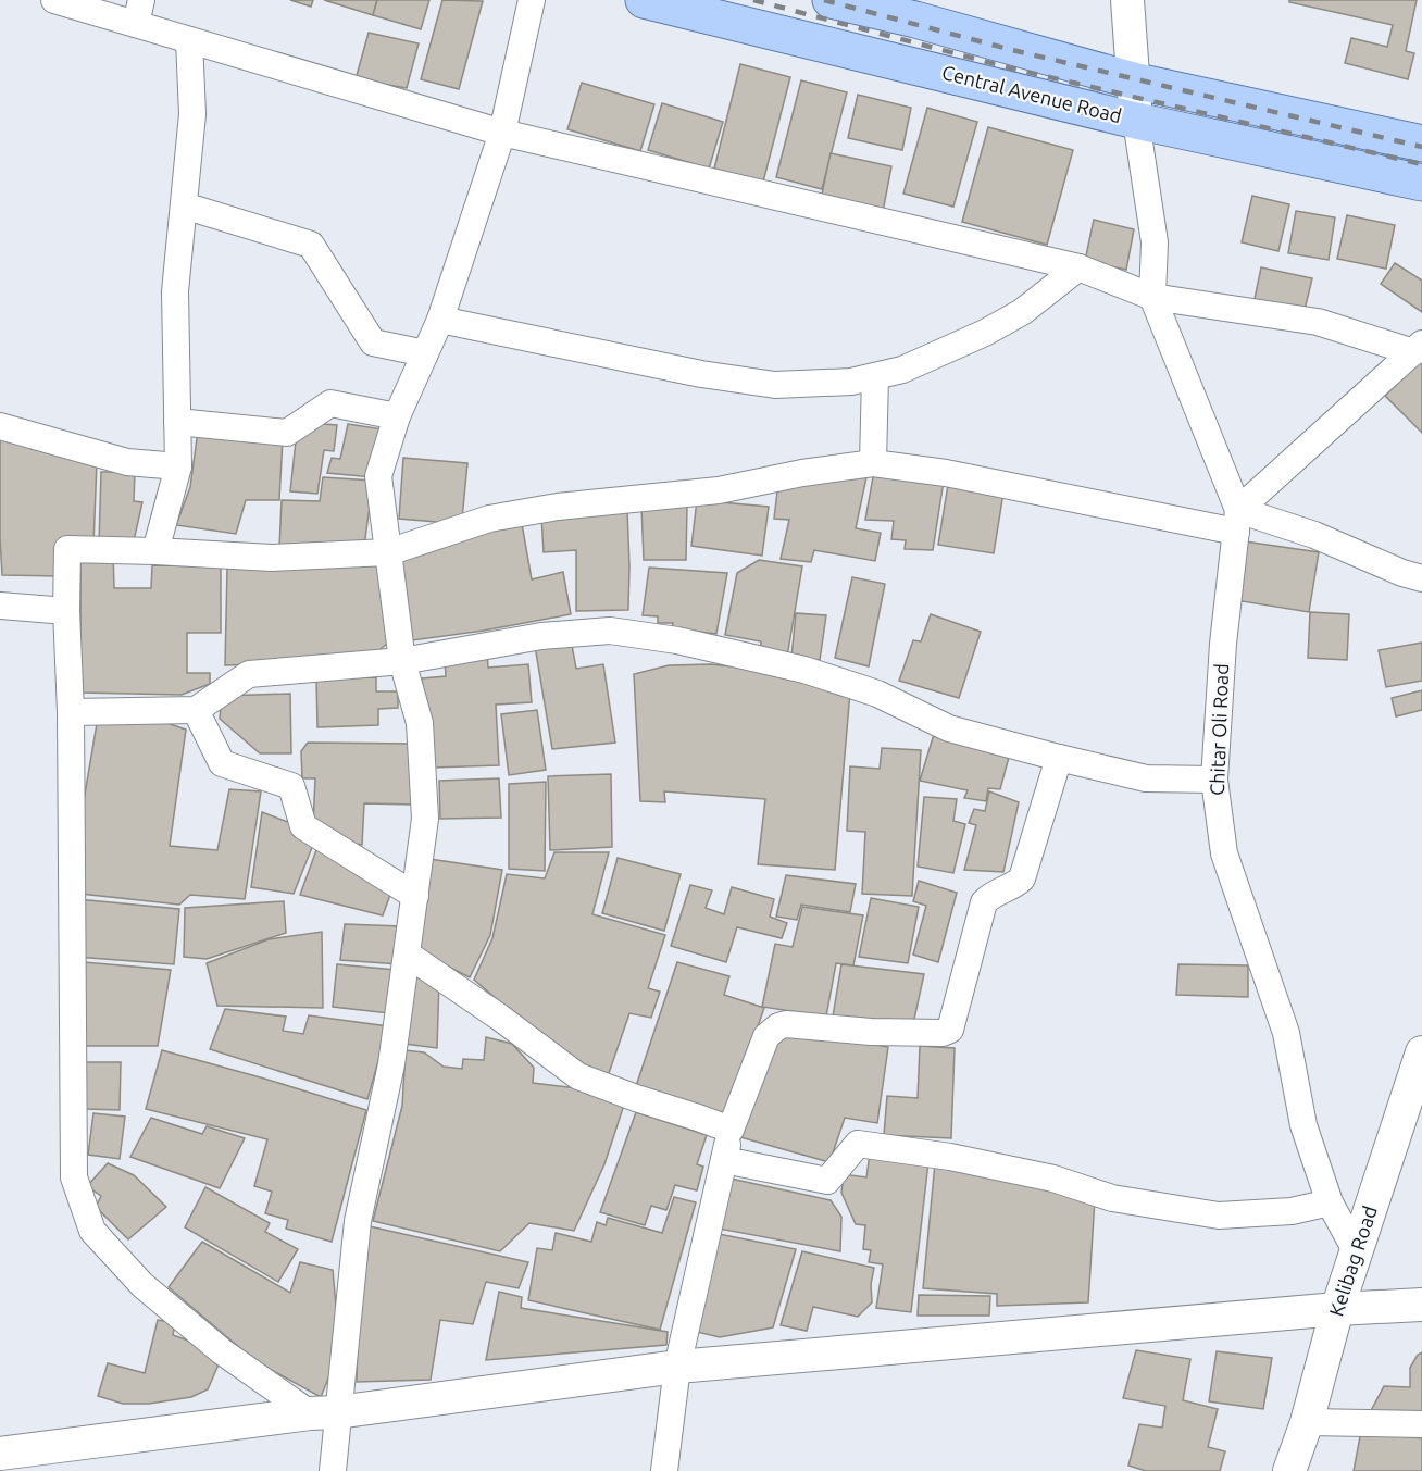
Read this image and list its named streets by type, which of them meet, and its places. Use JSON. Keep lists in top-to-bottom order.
{
  "streets": {
    "main road": ["Central Avenue Road"],
    "street": ["Chitar Oli Road", "Kelibag Road"]
  },
  "crossings": [
    ["Chitar Oli Road", "Kelibag Road"]
  ]
}
